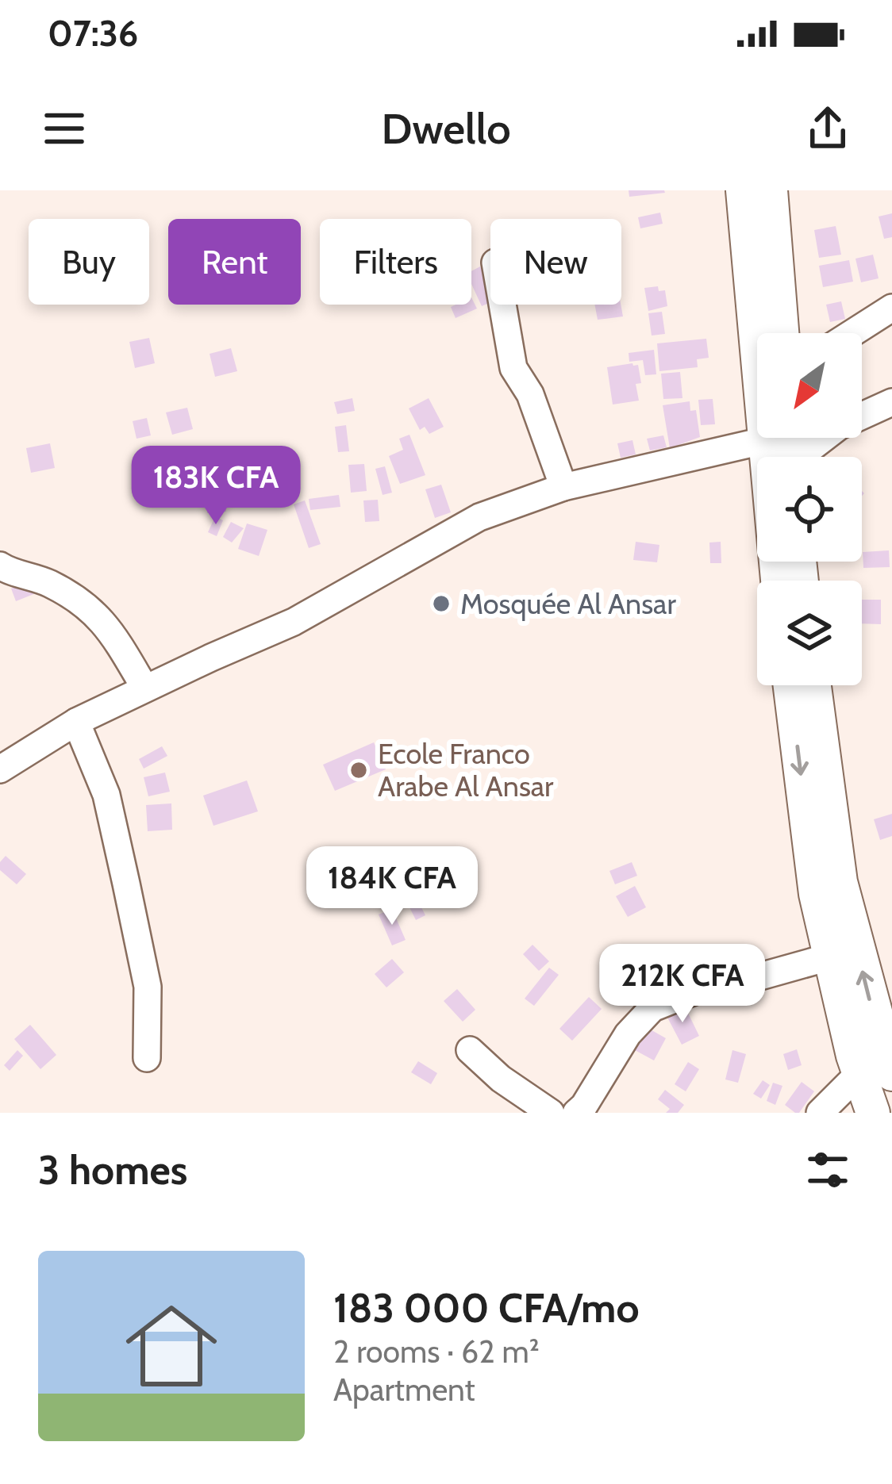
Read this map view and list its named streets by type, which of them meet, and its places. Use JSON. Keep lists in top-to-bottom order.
{
  "places": ["Mosquée Al Ansar", "Ecole Franco Arabe Al Ansar"],
  "north": "bottom left",
  "page": {
    "status": "07:36",
    "header": "Dwello",
    "chip": [
      "Buy",
      "Rent",
      "Filters",
      "New"
    ],
    "price": ["183K CFA", "184K CFA", "212K CFA"],
    "heading": "3 homes",
    "list": [
      {
        "name": "183 000 CFA/mo",
        "note": "2 rooms · 62 m² · Apartment"
      }
    ]
  }
}
